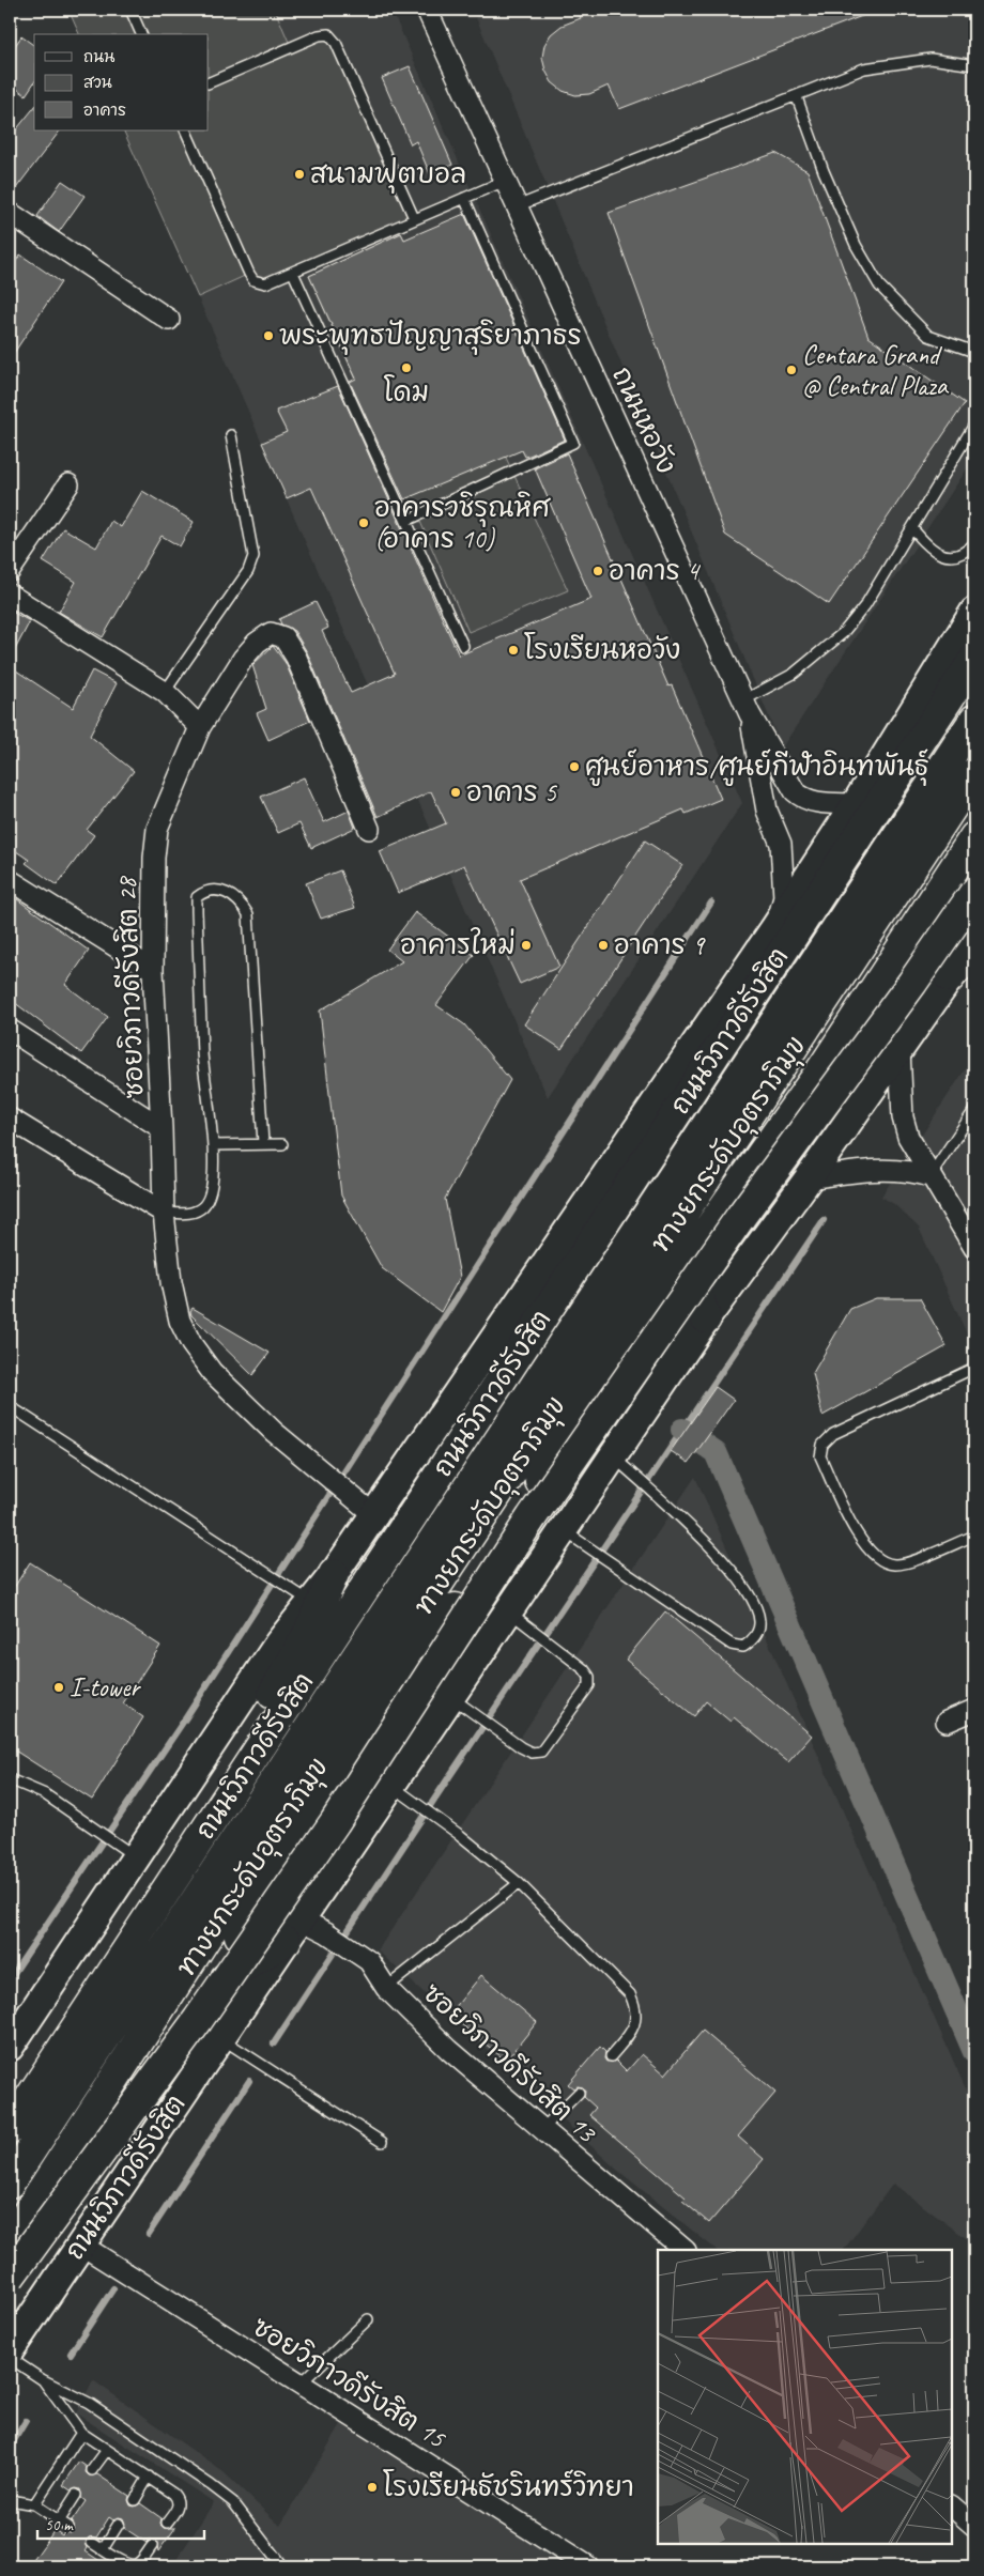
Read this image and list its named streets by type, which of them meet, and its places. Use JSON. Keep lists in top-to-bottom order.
{
  "streets": {
    "highway": ["ถนนวิภาวดีรังสิต", "ทางยกระดับอุตราภิมุข"],
    "street": [
      "ถนนหอวัง",
      "ซอยวิภาวดีรังสิต 28",
      "ซอยวิภาวดีรังสิต 13",
      "ซอยวิภาวดีรังสิต 15"
    ]
  },
  "crossings": [
    ["ถนนหอวัง", "ถนนวิภาวดีรังสิต"],
    ["ซอยวิภาวดีรังสิต 28", "ถนนวิภาวดีรังสิต"],
    ["ถนนวิภาวดีรังสิต", "ซอยวิภาวดีรังสิต 13"],
    ["ถนนวิภาวดีรังสิต", "ซอยวิภาวดีรังสิต 15"]
  ],
  "places": [
    "สนามฟุตบอล",
    "พระพุทธปัญญาสุริยาภาธร",
    "โดม",
    "Centara Grand @ Central Plaza",
    "อาคารวชิรุณหิศ (อาคาร 10)",
    "อาคาร 4",
    "โรงเรียนหอวัง",
    "ศูนย์อาหาร/ศูนย์กีฬาอินทพันธุ์",
    "อาคาร 5",
    "อาคารใหม่",
    "อาคาร 9",
    "I-tower",
    "โรงเรียนธัชรินทร์วิทยา"
  ],
  "legend": ["ถนน", "สวน", "อาคาร"],
  "scale_bar": "50 m"
}
